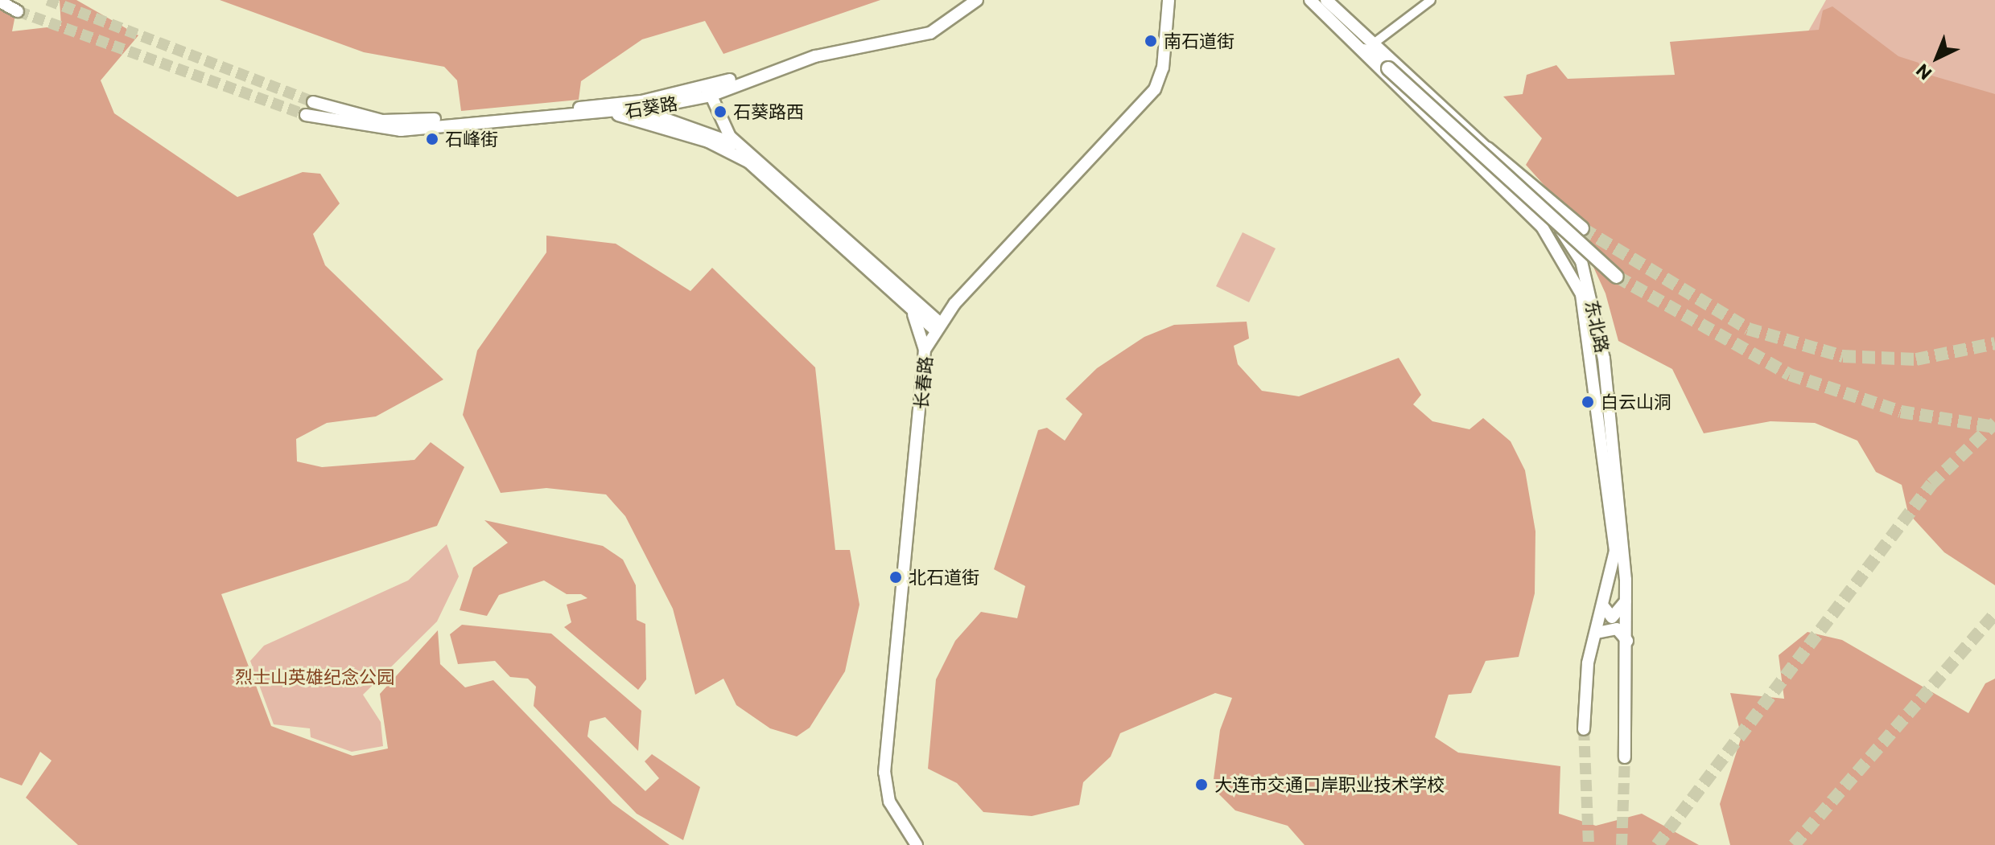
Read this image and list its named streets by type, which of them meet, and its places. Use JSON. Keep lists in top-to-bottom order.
{
  "streets": {
    "main road": ["石葵路", "东北路", "长春路"]
  },
  "parks": ["烈士山英雄纪念公园"],
  "places": [
    "南石道街",
    "石葵路西",
    "石峰街",
    "白云山洞",
    "北石道街",
    "大连市交通口岸职业技术学校"
  ],
  "north": "bottom left"
}
